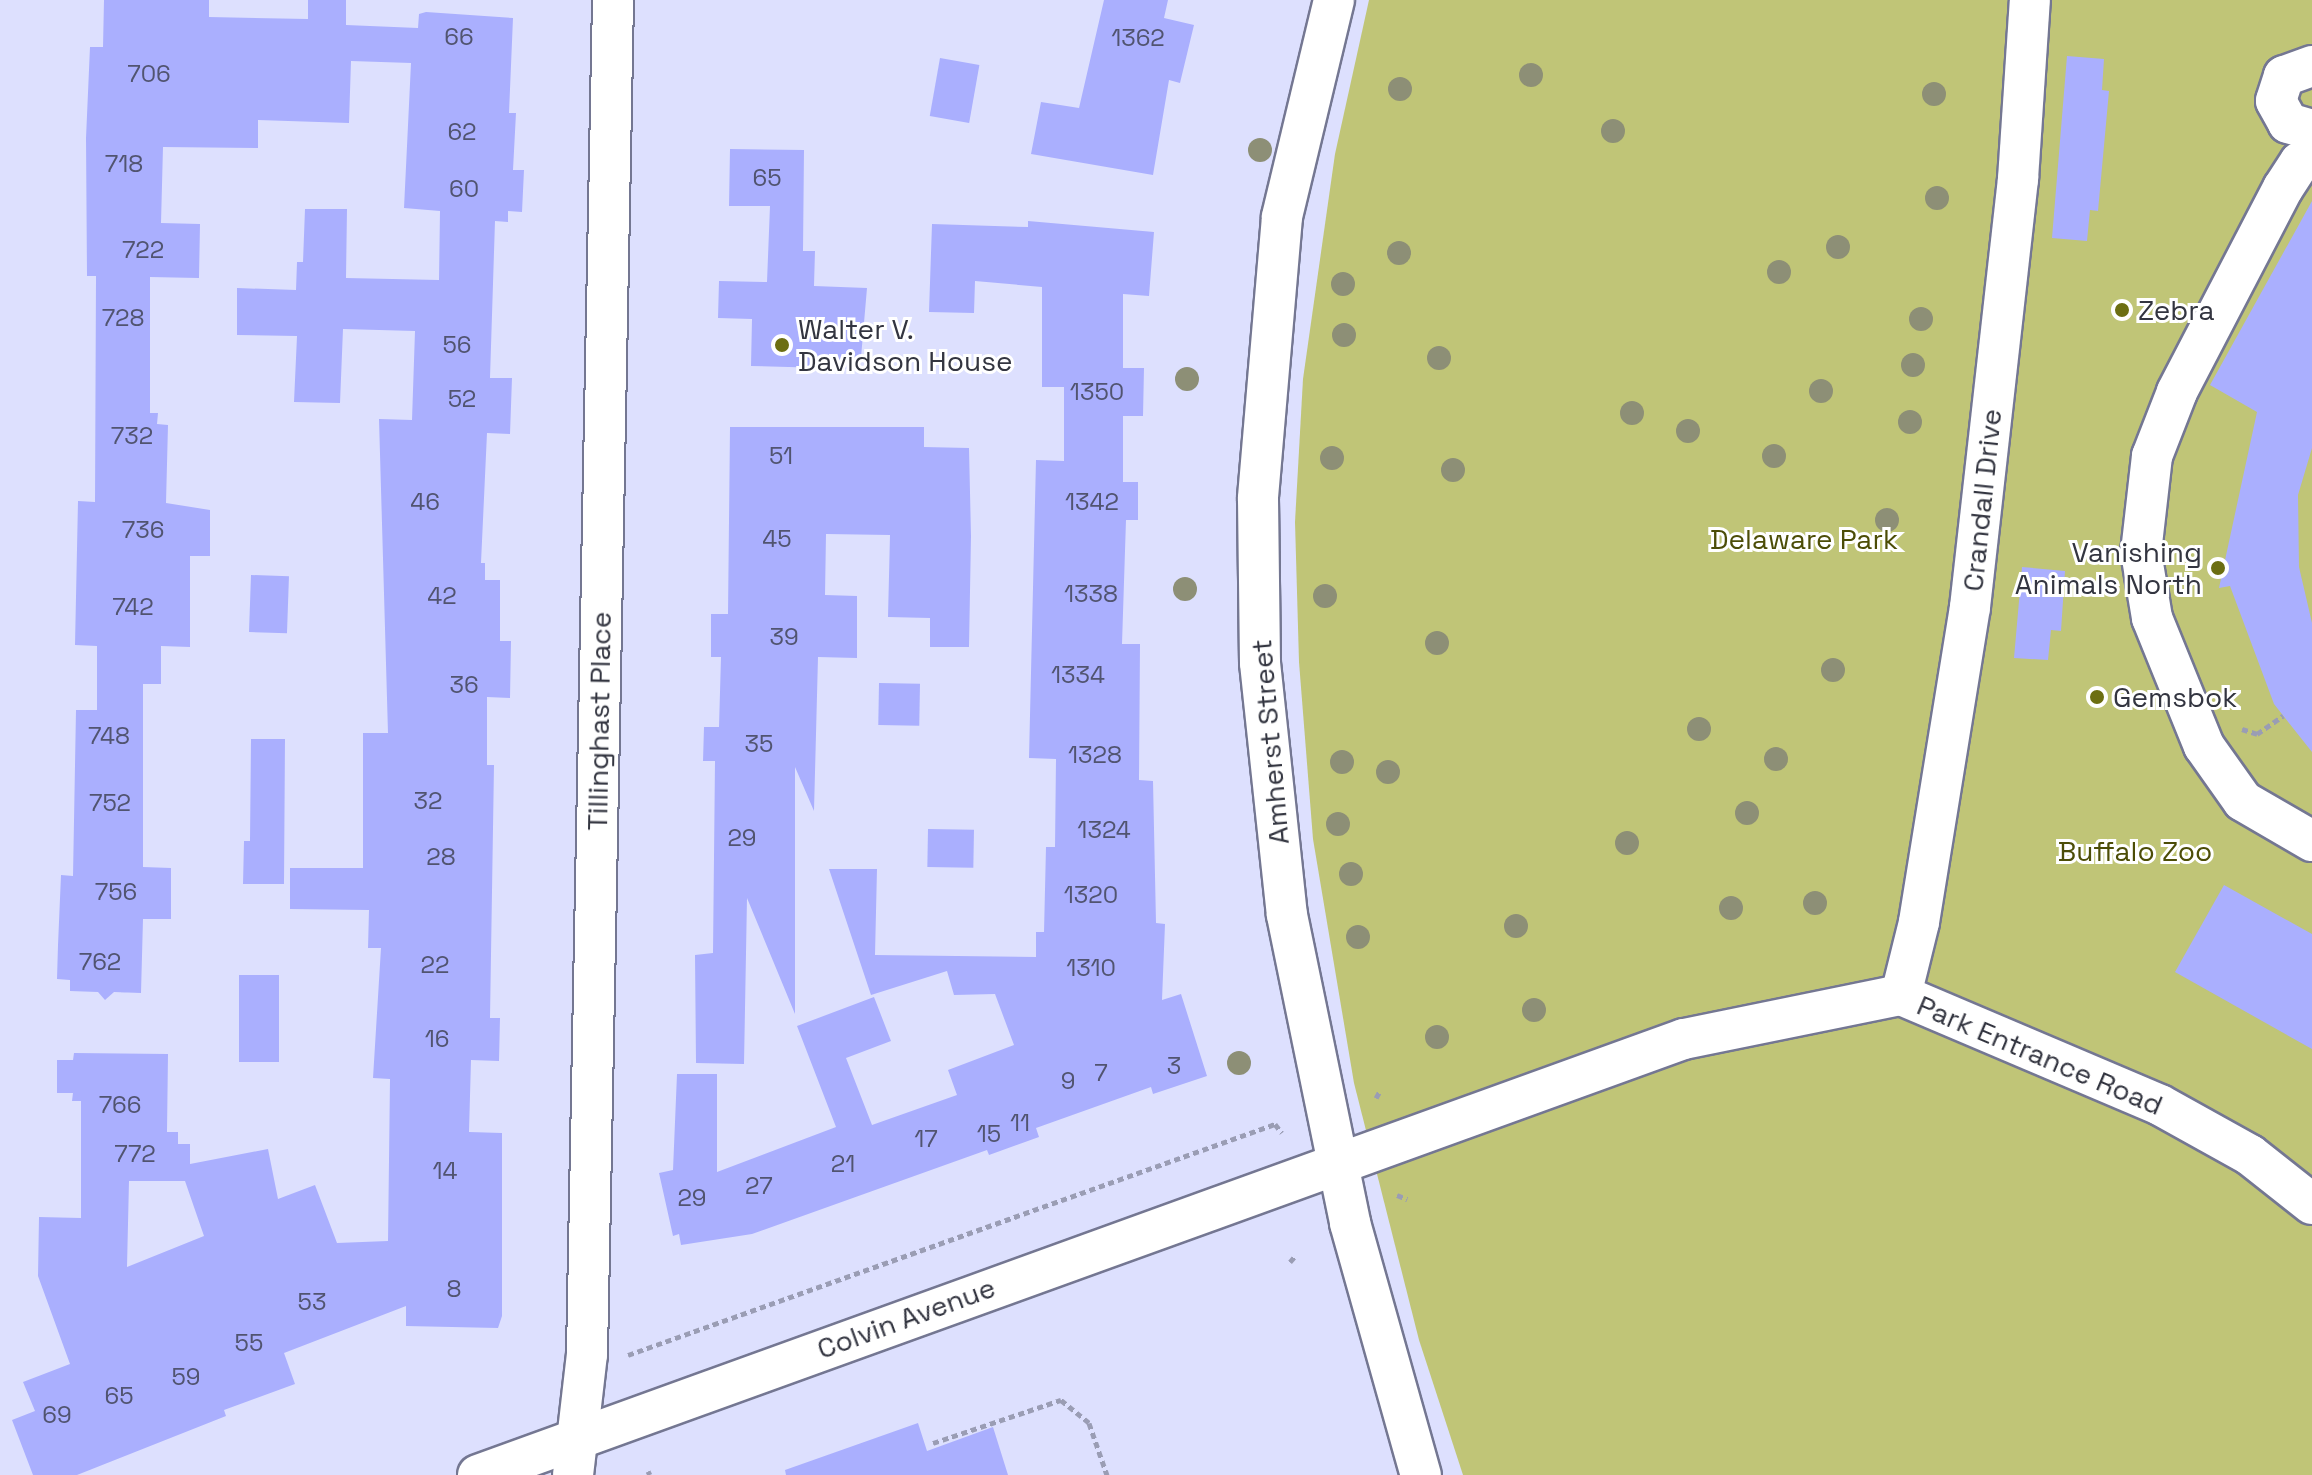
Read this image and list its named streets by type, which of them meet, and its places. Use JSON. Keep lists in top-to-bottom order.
{
  "streets": {
    "street": [
      "Crandall Drive",
      "Tillinghast Place",
      "Amherst Street",
      "Park Entrance Road",
      "Colvin Avenue"
    ]
  },
  "crossings": [
    ["Crandall Drive", "Park Entrance Road"],
    ["Tillinghast Place", "Colvin Avenue"],
    ["Amherst Street", "Park Entrance Road"],
    ["Amherst Street", "Colvin Avenue"],
    ["Park Entrance Road", "Colvin Avenue"]
  ],
  "parks": ["Delaware Park", "Buffalo Zoo"],
  "places": [
    "Zebra",
    "Walter V. Davidson House",
    "Vanishing Animals North",
    "Gemsbok"
  ],
  "house_numbers": [
    "66",
    "1362",
    "706",
    "62",
    "718",
    "65",
    "60",
    "722",
    "728",
    "56",
    "1350",
    "52",
    "732",
    "51",
    "46",
    "1342",
    "736",
    "45",
    "1338",
    "42",
    "742",
    "39",
    "1334",
    "36",
    "748",
    "35",
    "1328",
    "32",
    "752",
    "1324",
    "29",
    "28",
    "756",
    "1320",
    "762",
    "22",
    "1310",
    "16",
    "3",
    "7",
    "9",
    "766",
    "11",
    "15",
    "17",
    "772",
    "21",
    "14",
    "27",
    "29",
    "8",
    "53",
    "55",
    "59",
    "65",
    "69"
  ]
}
